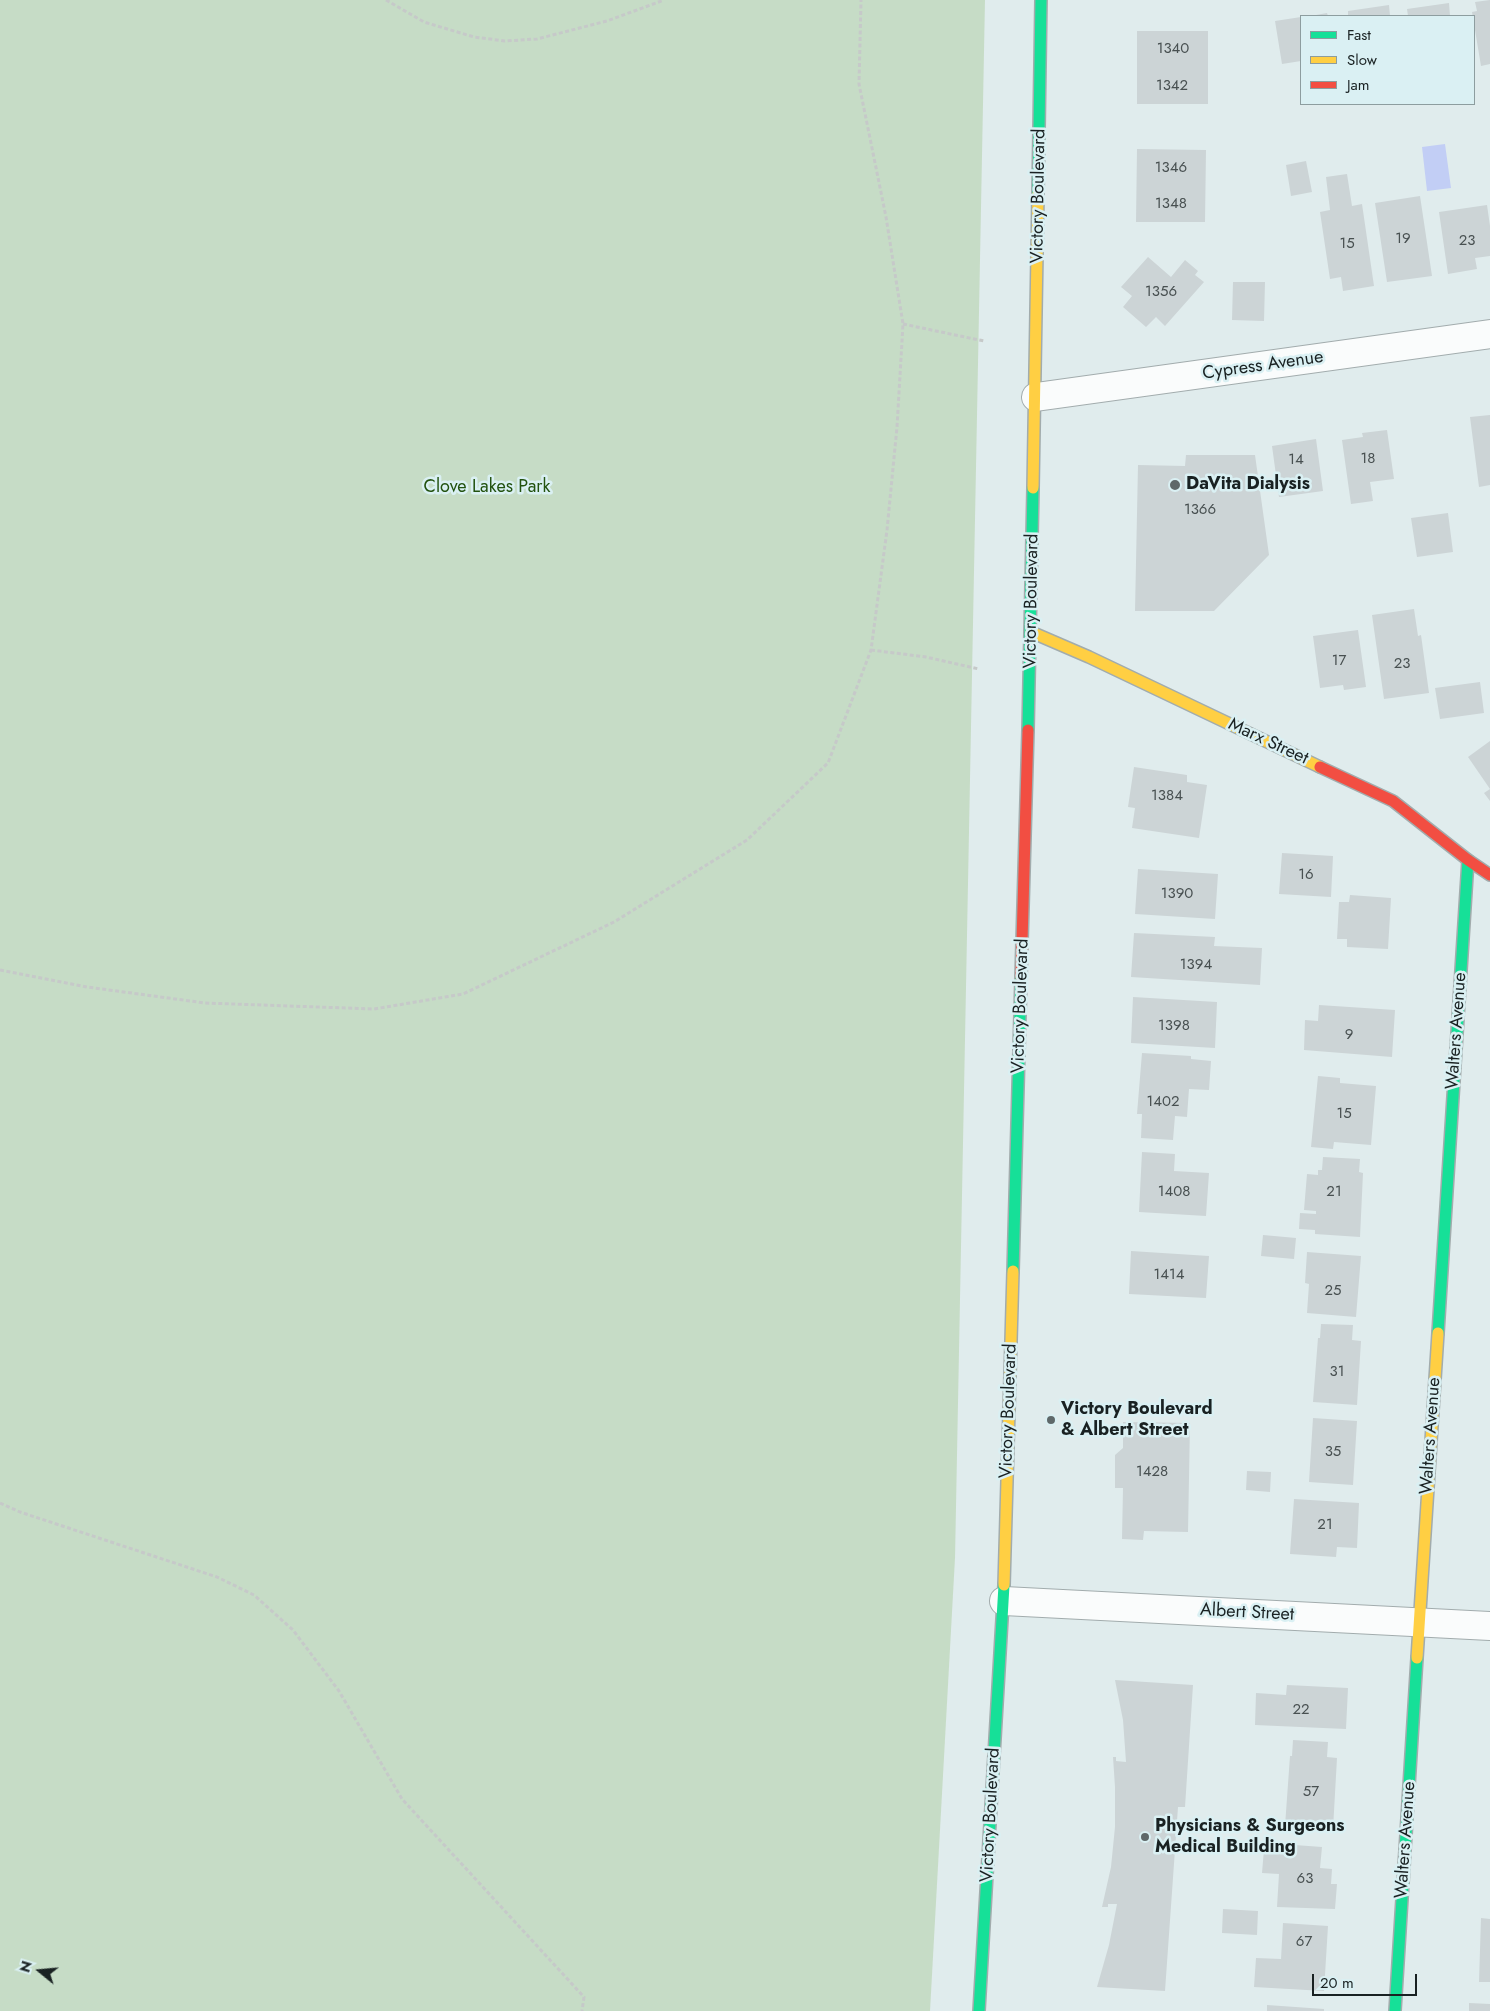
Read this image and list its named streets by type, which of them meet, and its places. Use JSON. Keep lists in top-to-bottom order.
{
  "streets": {
    "main road": ["Victory Boulevard", "Marx Street", "Walters Avenue"],
    "street": ["Cypress Avenue", "Albert Street"]
  },
  "crossings": [
    ["Victory Boulevard", "Cypress Avenue"],
    ["Victory Boulevard", "Marx Street"],
    ["Victory Boulevard", "Albert Street"],
    ["Marx Street", "Walters Avenue"],
    ["Walters Avenue", "Albert Street"]
  ],
  "parks": ["Clove Lakes Park"],
  "places": ["DaVita Dialysis", "Victory Boulevard & Albert Street", "Physicians & Surgeons Medical Building"],
  "house_numbers": [
    "1340",
    "1342",
    "1346",
    "1348",
    "19",
    "23",
    "15",
    "1356",
    "18",
    "14",
    "1366",
    "17",
    "23",
    "1384",
    "16",
    "1390",
    "1394",
    "1398",
    "9",
    "1402",
    "15",
    "1408",
    "21",
    "1414",
    "25",
    "31",
    "35",
    "1428",
    "21",
    "22",
    "57",
    "63",
    "67"
  ],
  "legend": ["Fast", "Slow", "Jam"],
  "scale_bar": "20 m",
  "north": "left"
}
